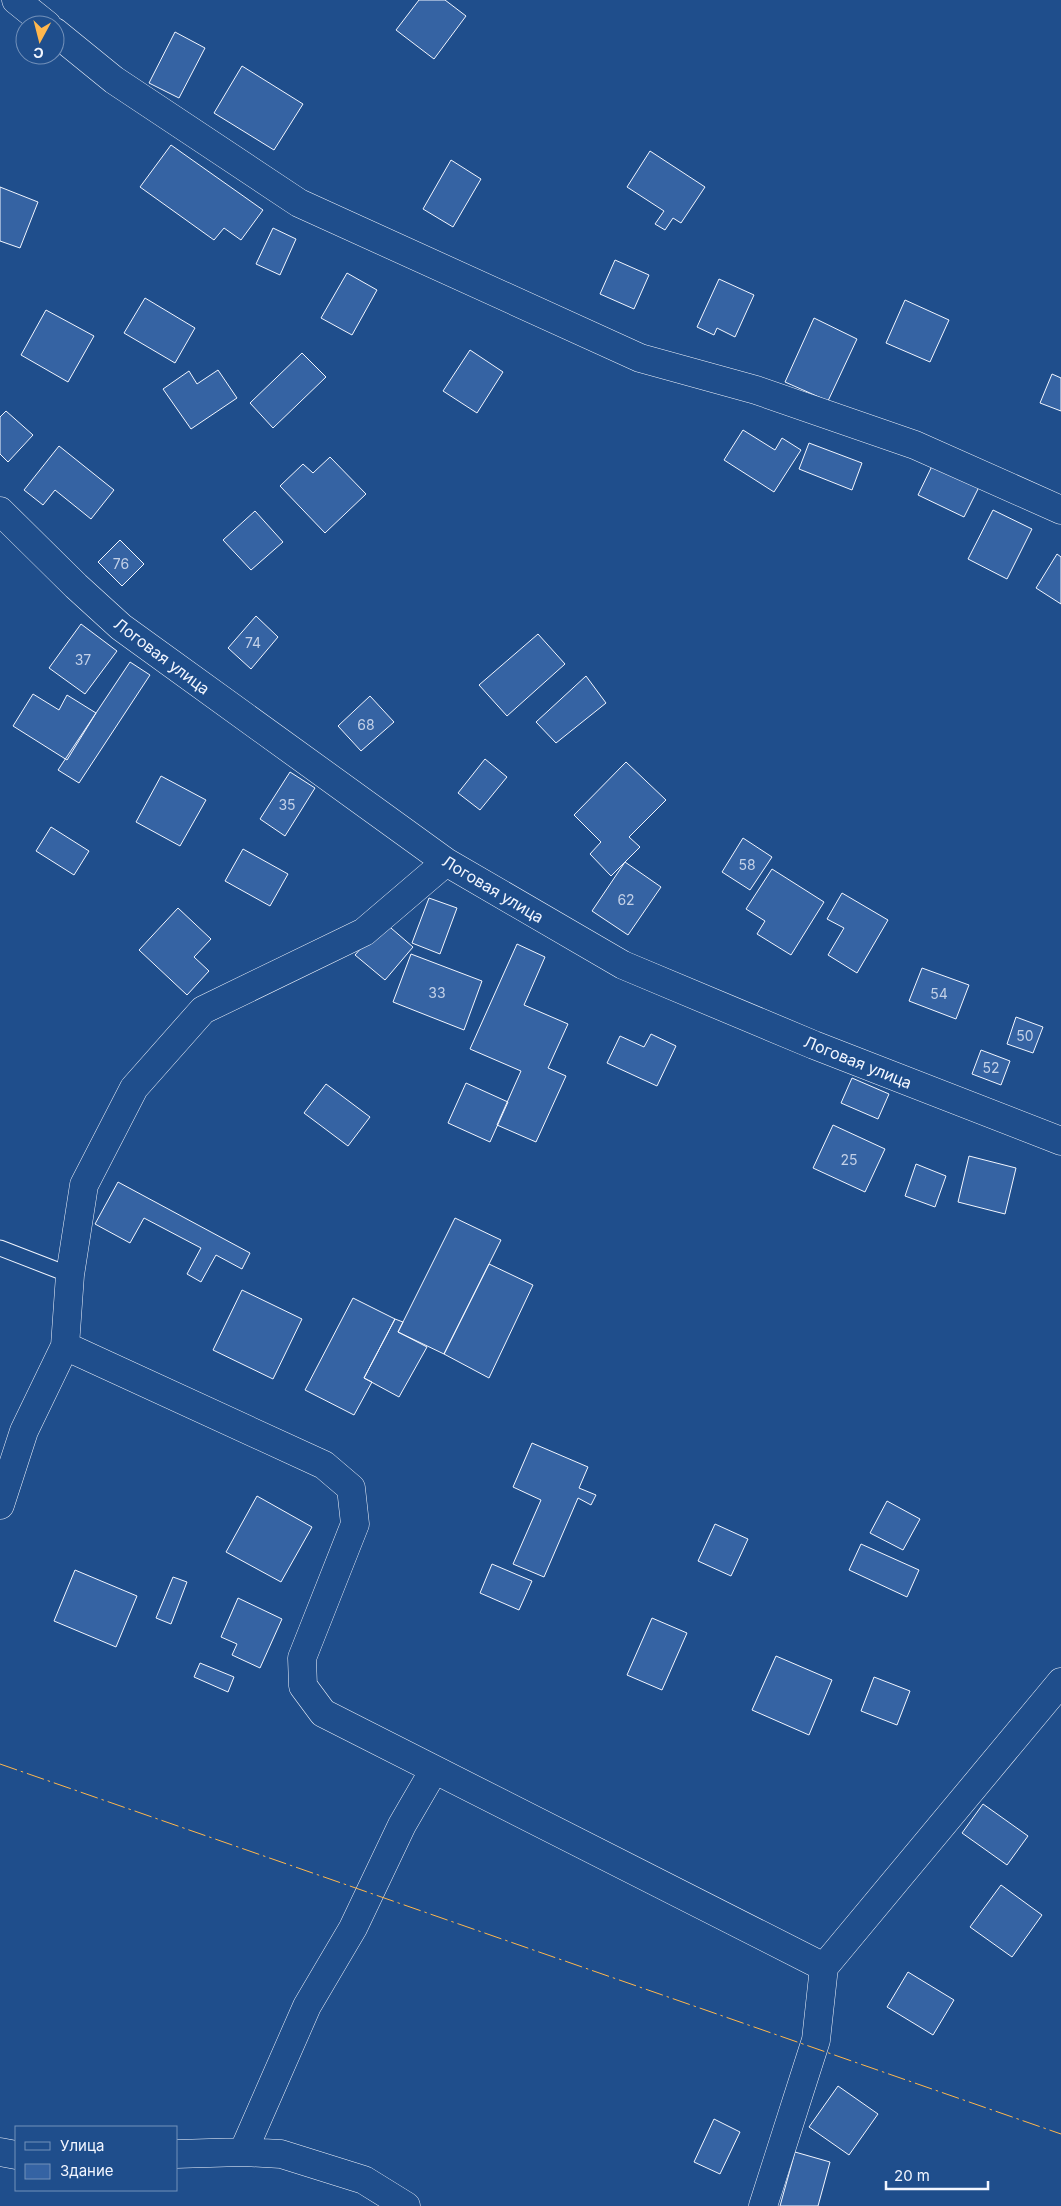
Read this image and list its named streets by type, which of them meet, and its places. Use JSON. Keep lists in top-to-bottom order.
{
  "streets": {
    "street": ["Логовая улица"]
  },
  "house_numbers": [
    "76",
    "74",
    "37",
    "68",
    "35",
    "58",
    "62",
    "33",
    "54",
    "50",
    "52",
    "25"
  ],
  "legend": ["Улица", "Здание"],
  "scale_bar": "20 m",
  "north": "bottom"
}
